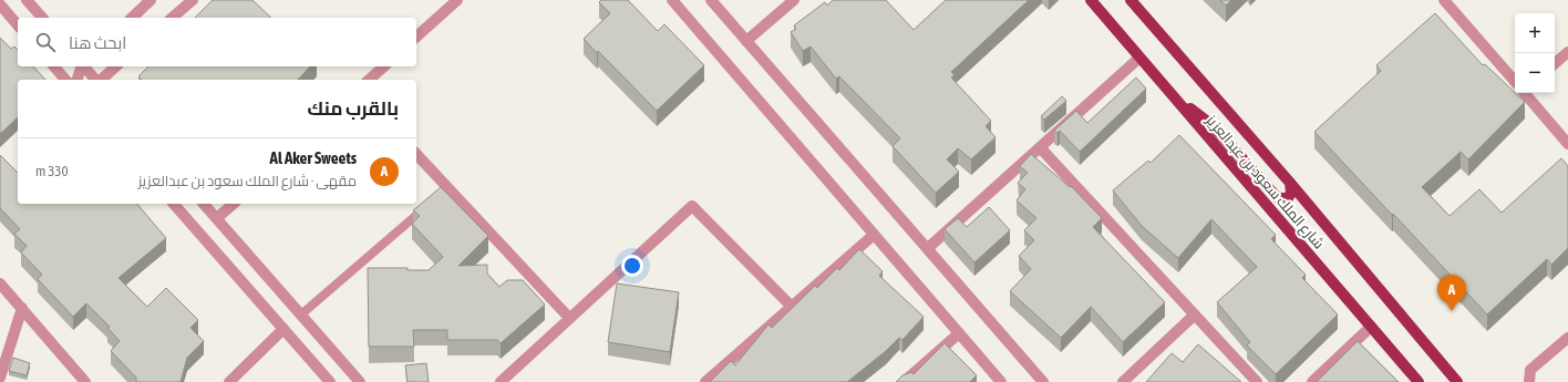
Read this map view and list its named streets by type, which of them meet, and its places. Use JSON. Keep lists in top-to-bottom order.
{
  "streets": {
    "main road": ["شارع الملك سعود بن عبدالعزيز"]
  },
  "page": {
    "map_buttons": ["+", "−"],
    "search": "ابحث هنا",
    "heading": "بالقرب منك",
    "list": [
      {
        "mark": "A",
        "name": "Al Aker Sweets",
        "note": "مقهى · شارع الملك سعود بن عبدالعزيز",
        "value": "330 m"
      }
    ],
    "pins": "A"
  }
}
